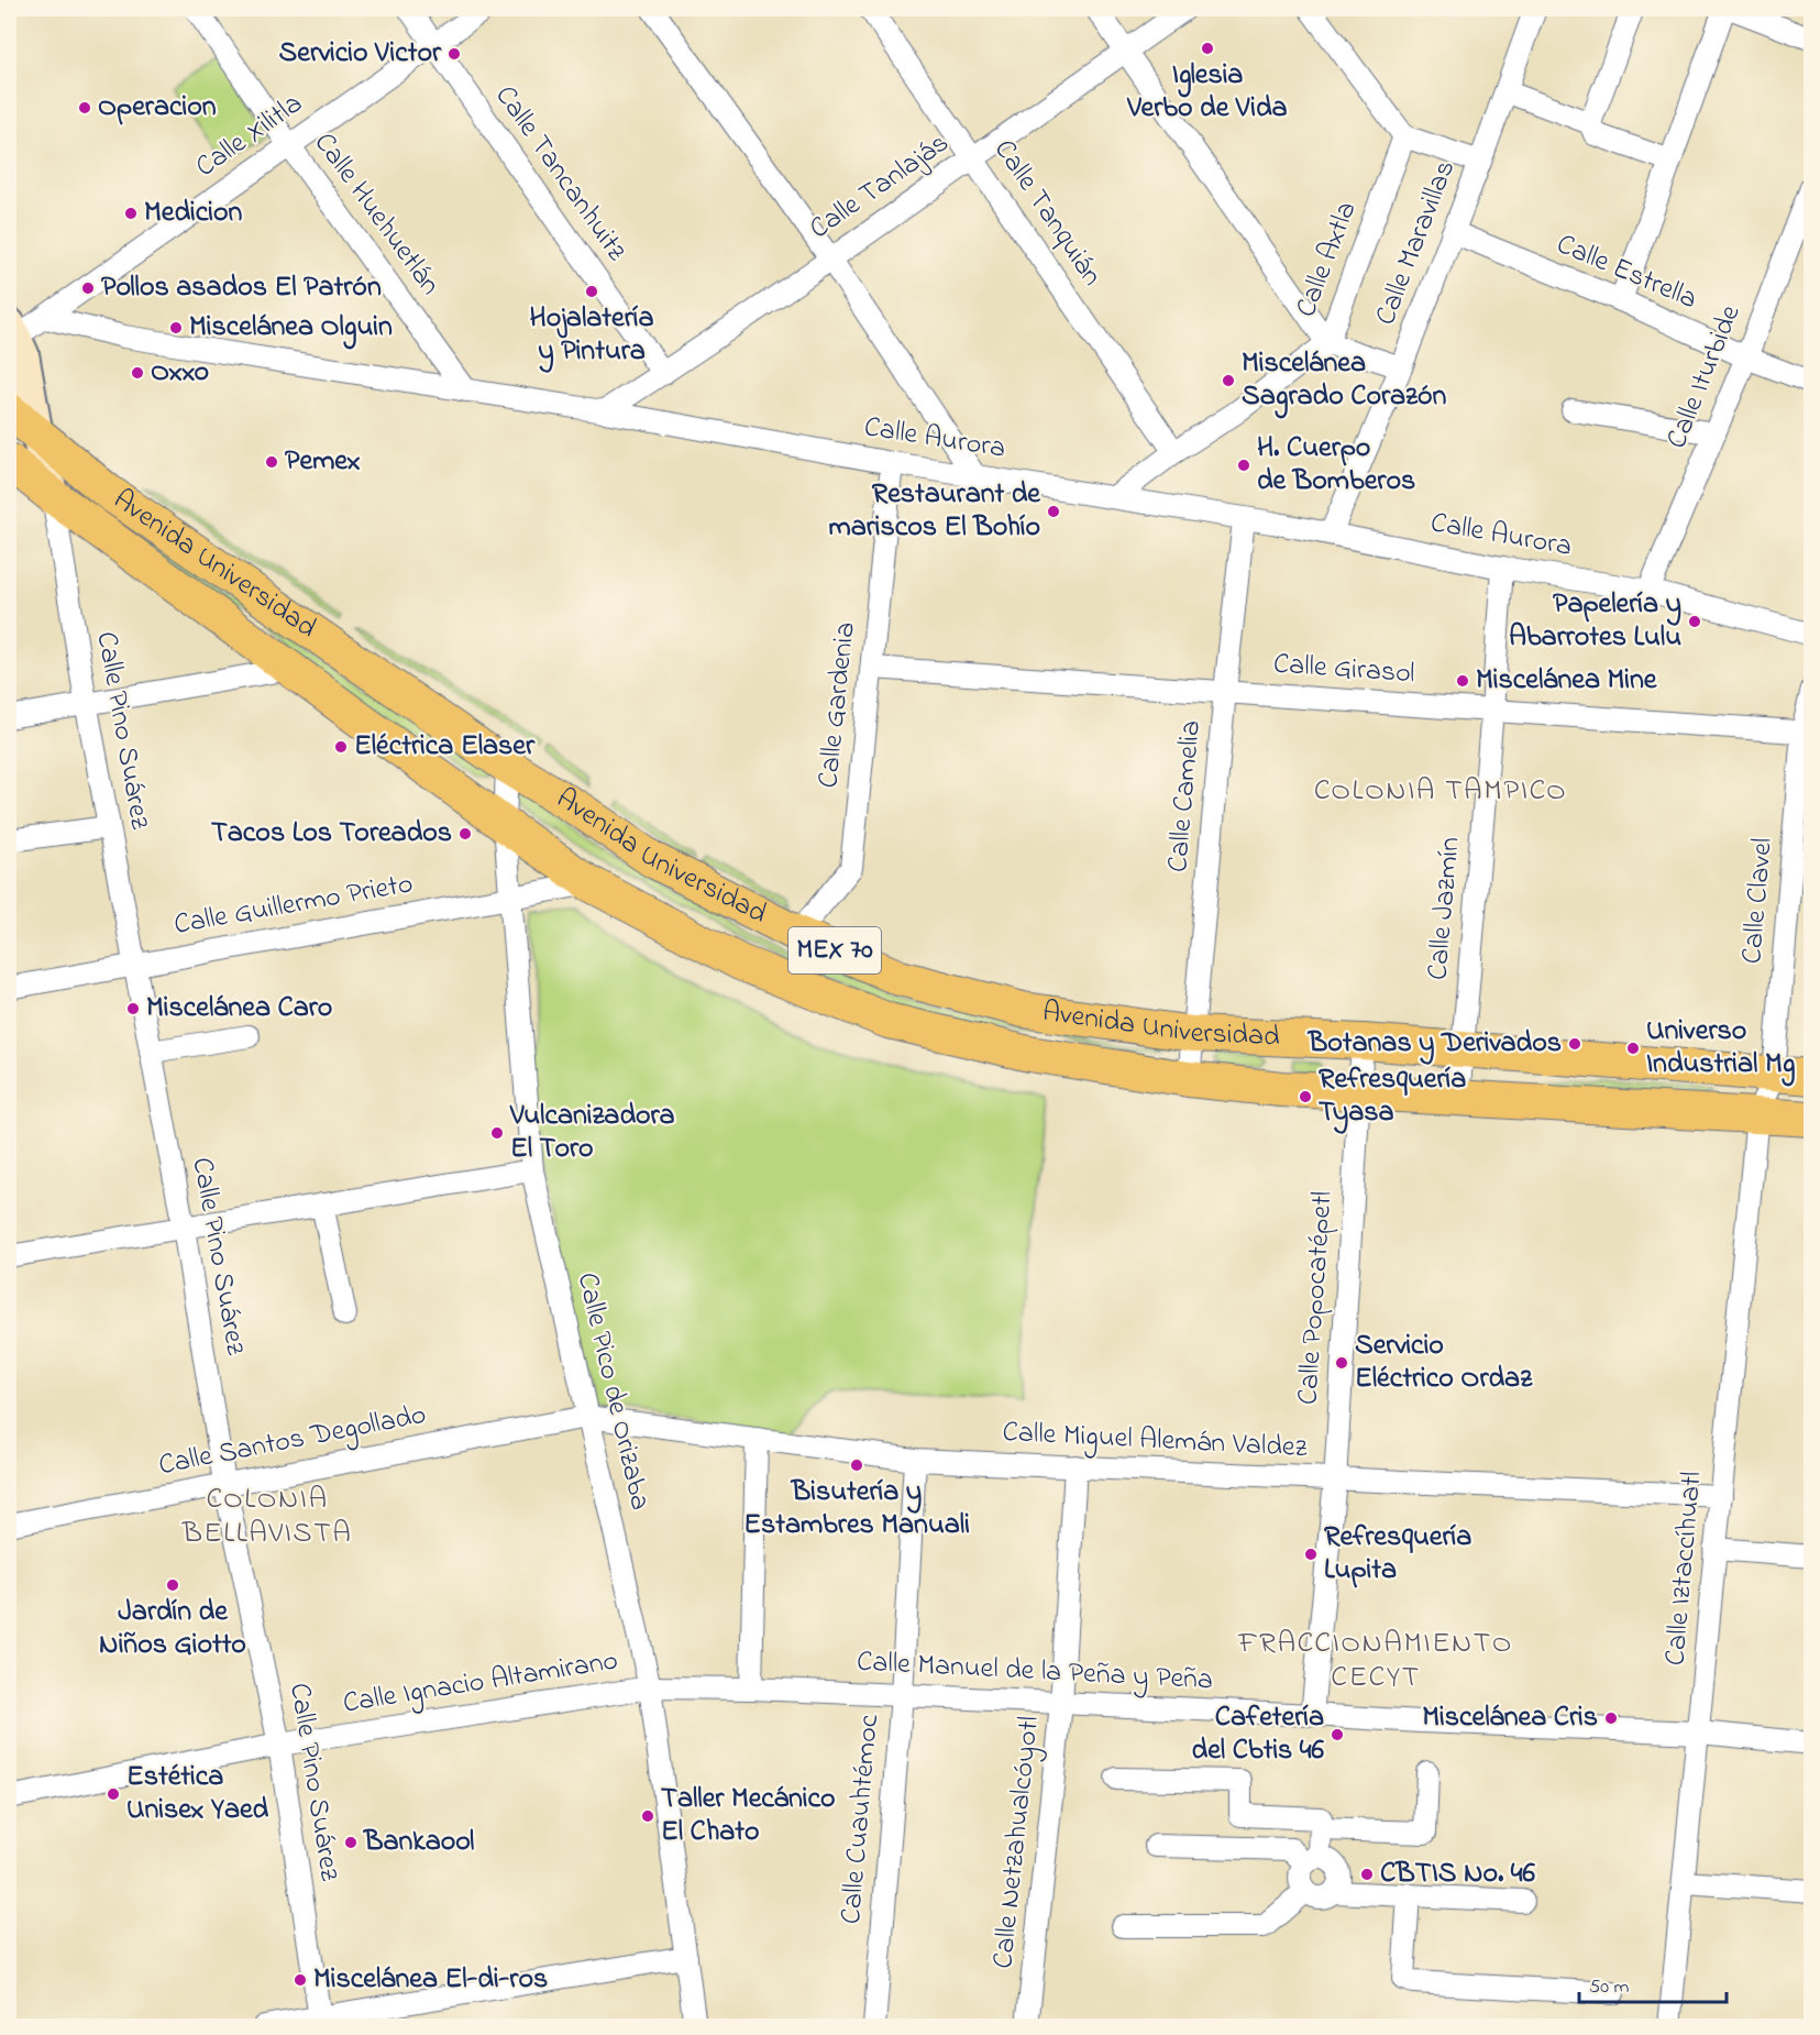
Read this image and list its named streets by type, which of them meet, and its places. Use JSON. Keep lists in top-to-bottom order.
{
  "streets": {
    "main road": ["Avenida Universidad", "MEX 70"],
    "street": [
      "Calle Xilitla",
      "Calle Tancanhuitz",
      "Calle Tanlajás",
      "Calle Tanquián",
      "Calle Huehuetlán",
      "Calle Maravillas",
      "Calle Axtla",
      "Calle Estrella",
      "Calle Iturbide",
      "Calle Aurora",
      "Calle Girasol",
      "Calle Gardenia",
      "Calle Pino Suárez",
      "Calle Camelia",
      "Calle Clavel",
      "Calle Guillermo Prieto",
      "Calle Jazmín",
      "Calle Popocatépetl",
      "Calle Pico de Orizaba",
      "Calle Santos Degollado",
      "Calle Miguel Alemán Valdez",
      "Calle Iztaccíhuatl",
      "Calle Manuel de la Peña y Peña",
      "Calle Ignacio Altamirano",
      "Calle Cuauhtémoc",
      "Calle Netzahualcóyotl"
    ]
  },
  "crossings": [
    ["Calle Xilitla", "Calle Tancanhuitz"],
    ["Calle Xilitla", "Calle Huehuetlán"],
    ["Calle Xilitla", "Calle Aurora"],
    ["Calle Tancanhuitz", "Calle Tanlajás"],
    ["Calle Tanlajás", "Calle Tanquián"],
    ["Calle Tanlajás", "Calle Aurora"],
    ["Calle Tanquián", "Calle Axtla"],
    ["Calle Huehuetlán", "Calle Aurora"],
    ["Calle Maravillas", "Calle Estrella"],
    ["Calle Maravillas", "Calle Aurora"],
    ["Calle Axtla", "Calle Aurora"],
    ["Calle Estrella", "Calle Iturbide"],
    ["Calle Iturbide", "Calle Aurora"],
    ["Calle Aurora", "Calle Gardenia"],
    ["Calle Aurora", "Calle Camelia"],
    ["Calle Aurora", "Calle Jazmín"],
    ["Avenida Universidad", "Calle Gardenia"],
    ["Avenida Universidad", "Calle Pino Suárez"],
    ["Avenida Universidad", "Calle Camelia"],
    ["Avenida Universidad", "Calle Clavel"],
    ["Avenida Universidad", "Calle Guillermo Prieto"],
    ["Avenida Universidad", "Calle Jazmín"],
    ["Avenida Universidad", "Calle Popocatépetl"],
    ["Avenida Universidad", "Calle Pico de Orizaba"],
    ["Avenida Universidad", "Calle Iztaccíhuatl"],
    ["Calle Girasol", "Calle Gardenia"],
    ["Calle Girasol", "Calle Camelia"],
    ["Calle Girasol", "Calle Clavel"],
    ["Calle Girasol", "Calle Jazmín"],
    ["Calle Pino Suárez", "Calle Guillermo Prieto"],
    ["Calle Pino Suárez", "Calle Santos Degollado"],
    ["Calle Pino Suárez", "Calle Ignacio Altamirano"],
    ["Calle Clavel", "Calle Iztaccíhuatl"],
    ["Calle Guillermo Prieto", "Calle Pico de Orizaba"],
    ["Calle Popocatépetl", "Calle Miguel Alemán Valdez"],
    ["Calle Popocatépetl", "Calle Manuel de la Peña y Peña"],
    ["Calle Pico de Orizaba", "Calle Santos Degollado"],
    ["Calle Pico de Orizaba", "Calle Miguel Alemán Valdez"],
    ["Calle Pico de Orizaba", "Calle Manuel de la Peña y Peña"],
    ["Calle Pico de Orizaba", "Calle Ignacio Altamirano"],
    ["Calle Santos Degollado", "Calle Miguel Alemán Valdez"],
    ["Calle Miguel Alemán Valdez", "Calle Iztaccíhuatl"],
    ["Calle Miguel Alemán Valdez", "Calle Cuauhtémoc"],
    ["Calle Miguel Alemán Valdez", "Calle Netzahualcóyotl"],
    ["Calle Iztaccíhuatl", "Calle Manuel de la Peña y Peña"],
    ["Calle Manuel de la Peña y Peña", "Calle Ignacio Altamirano"],
    ["Calle Manuel de la Peña y Peña", "Calle Cuauhtémoc"],
    ["Calle Manuel de la Peña y Peña", "Calle Netzahualcóyotl"]
  ],
  "districts": ["COLONIA TAMPICO", "COLONIA BELLAVISTA", "FRACCIONAMIENTO CECYT"],
  "places": [
    "Iglesia Verbo de Vida",
    "Servicio Victor",
    "Operacion",
    "Medicion",
    "Pollos asados El Patrón",
    "Hojalatería y Pintura",
    "Miscelánea Olguin",
    "Oxxo",
    "Miscelánea Sagrado Corazón",
    "Pemex",
    "H. Cuerpo de Bomberos",
    "Restaurant de mariscos El Bohío",
    "Papelería y Abarrotes Lulu",
    "Miscelánea Mine",
    "Eléctrica Elaser",
    "Tacos Los Toreados",
    "Miscelánea Caro",
    "Botanas y Derivados",
    "Universo Industrial Mg",
    "Refresquería Tyasa",
    "Vulcanizadora El Toro",
    "Servicio Eléctrico Ordaz",
    "Bisutería y Estambres Manuali",
    "Refresquería Lupita",
    "Jardín de Niños Giotto",
    "Miscelánea Cris",
    "Cafetería del Cbtis 46",
    "Estética Unisex Yaed",
    "Taller Mecánico El Chato",
    "Bankaool",
    "CBTIS No. 46",
    "Miscelánea El-di-ros"
  ],
  "scale_bar": "50 m"
}
